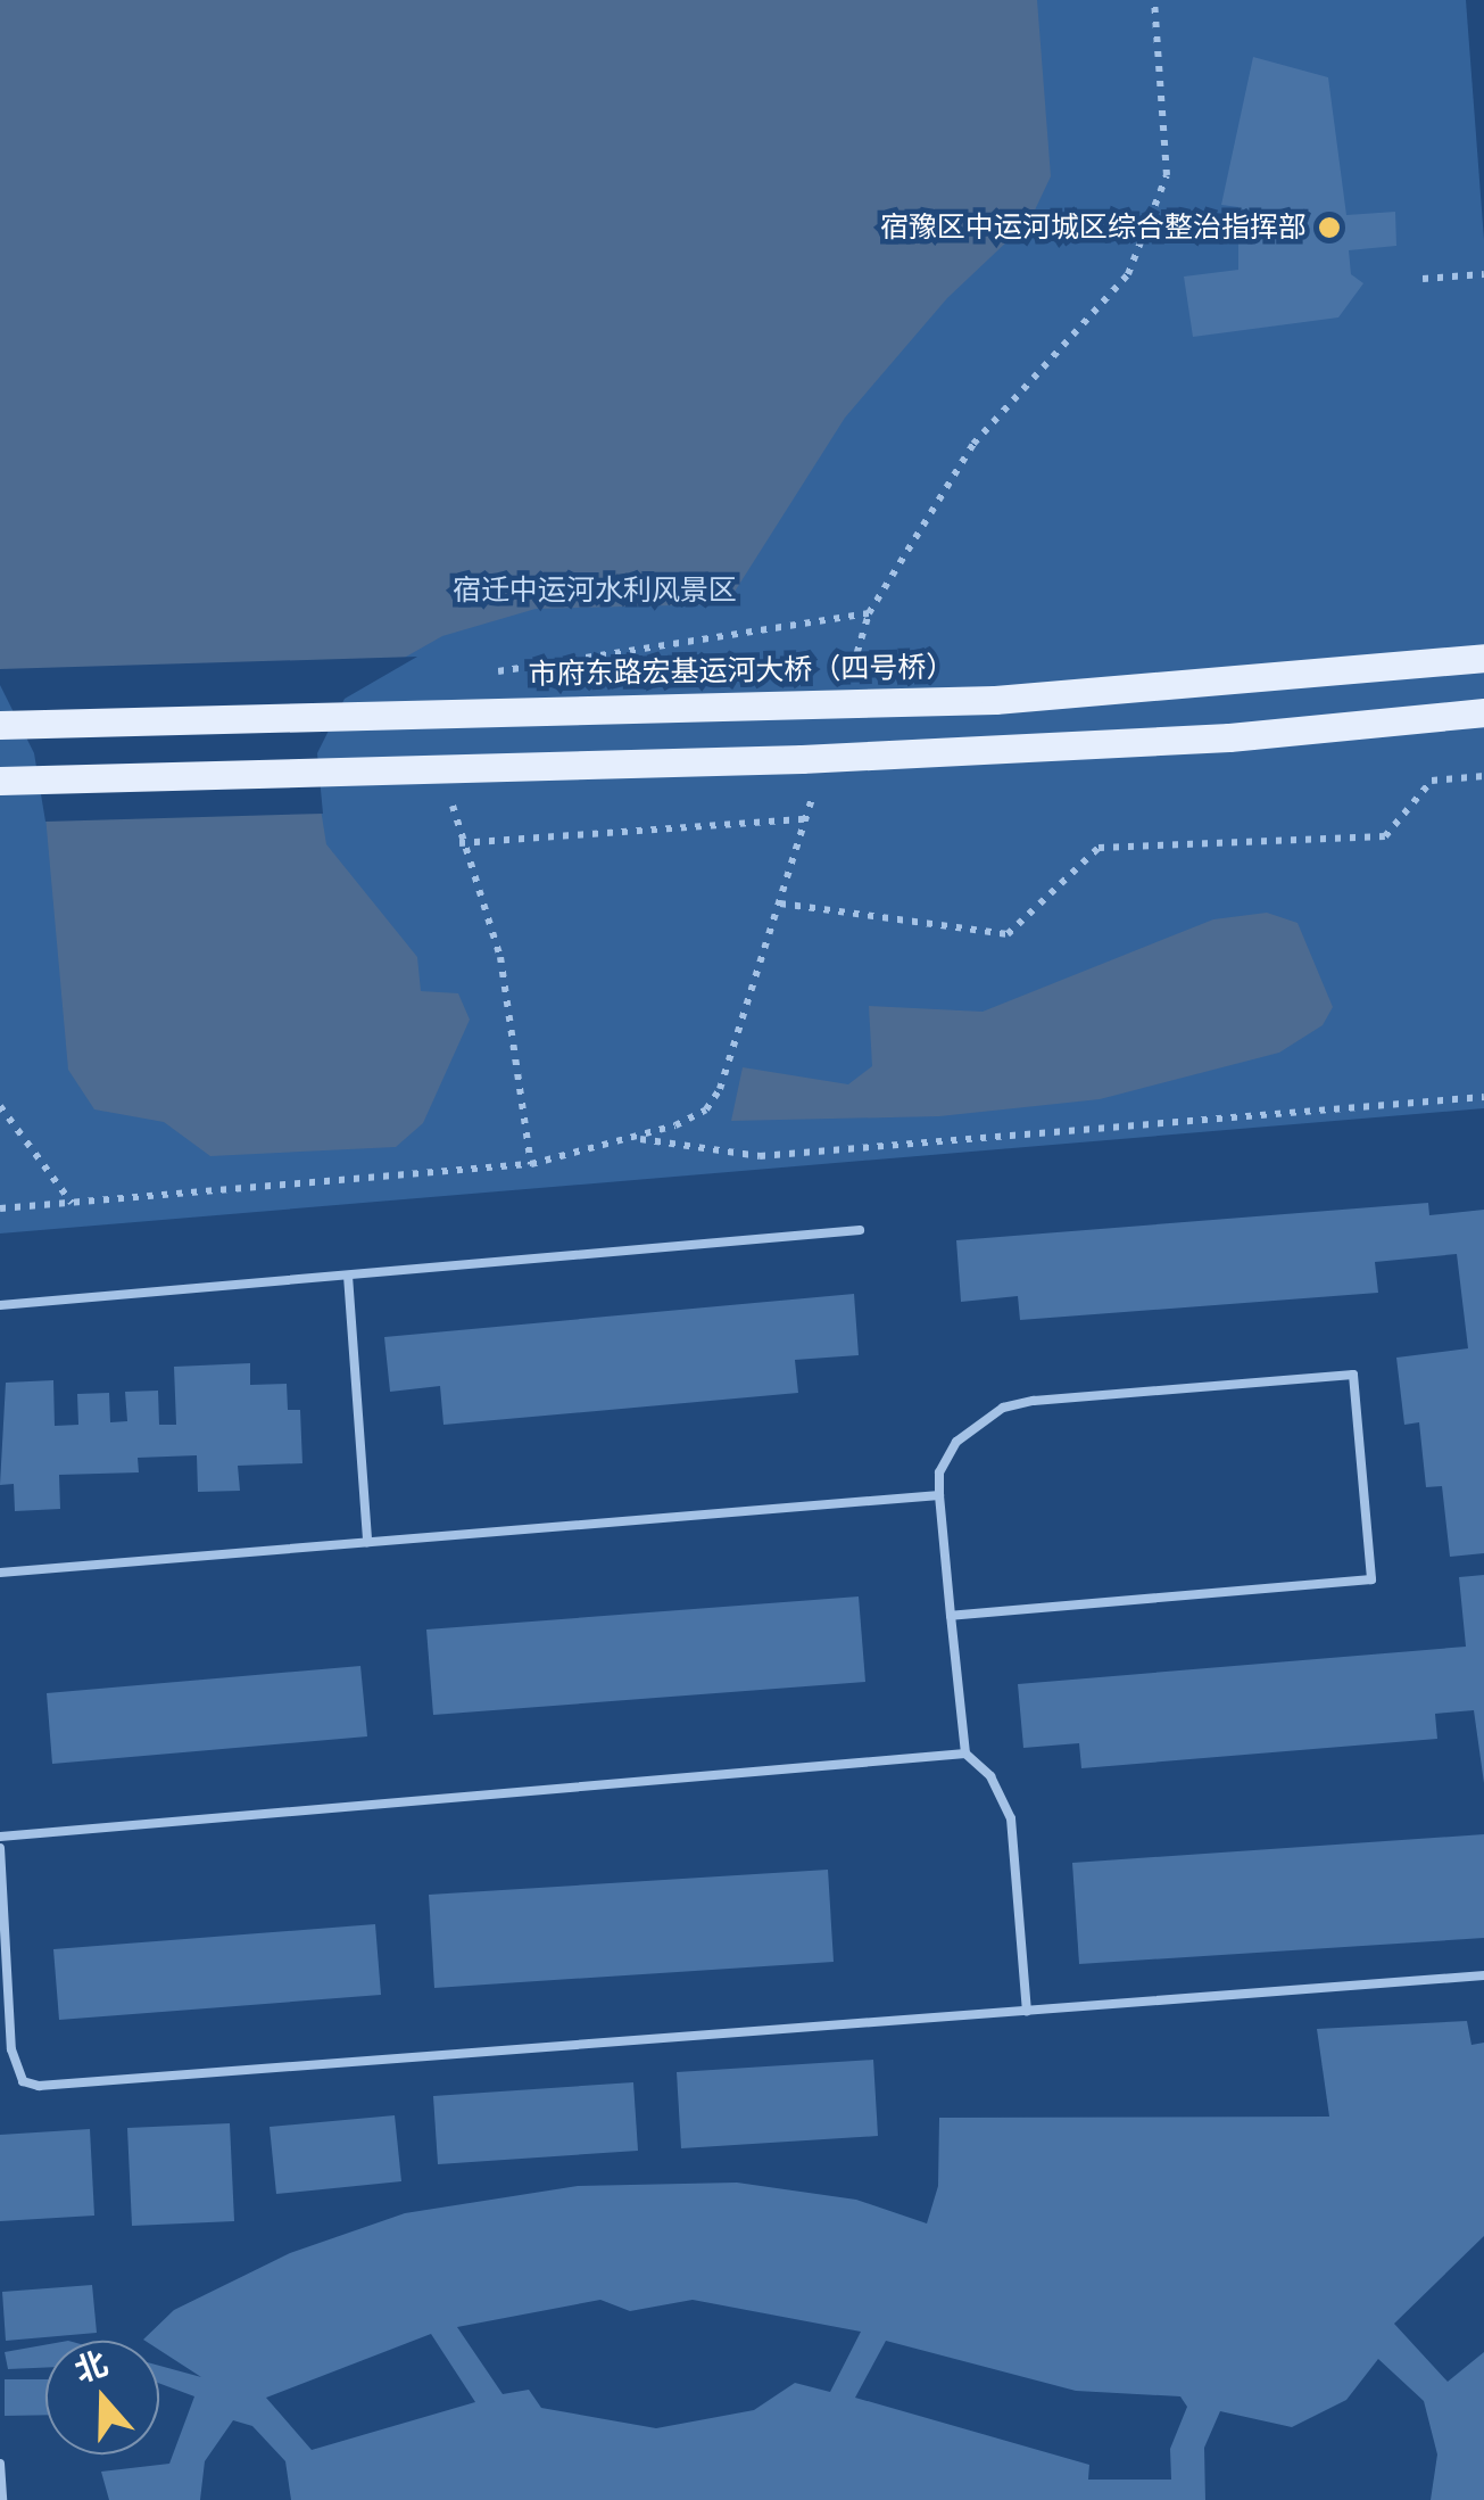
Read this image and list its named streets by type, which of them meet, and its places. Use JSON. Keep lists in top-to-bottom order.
{
  "streets": {
    "main road": ["市府东路宏基运河大桥（四号桥）"]
  },
  "parks": ["宿迁中运河水利风景区"],
  "places": ["宿豫区中运河城区综合整治指挥部"],
  "north": "top"
}
